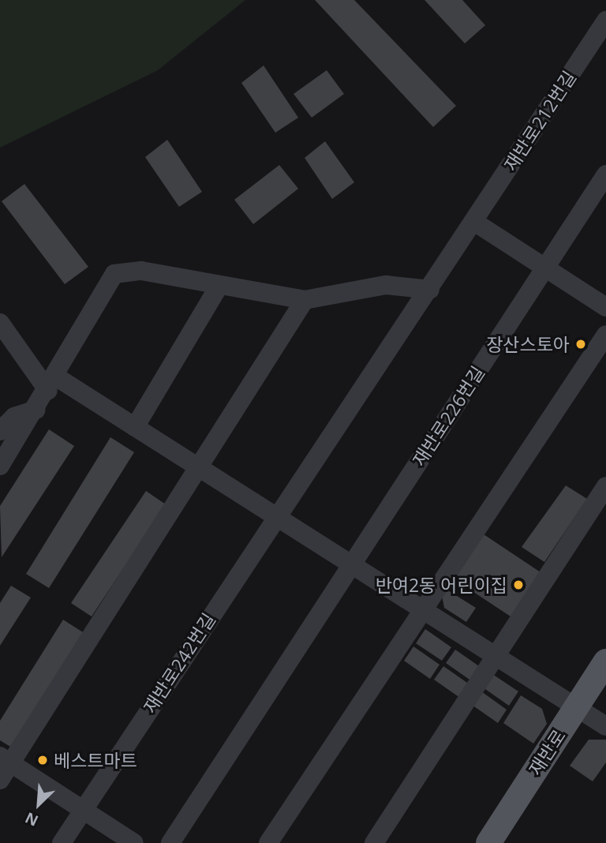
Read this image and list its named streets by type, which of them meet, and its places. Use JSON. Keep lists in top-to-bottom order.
{
  "streets": {
    "main road": ["재반로"],
    "street": ["재반로212번길", "재반로226번길", "재반로242번길"]
  },
  "places": ["장산스토아", "반여2동 어린이집", "베스트마트"],
  "north": "bottom left"
}
